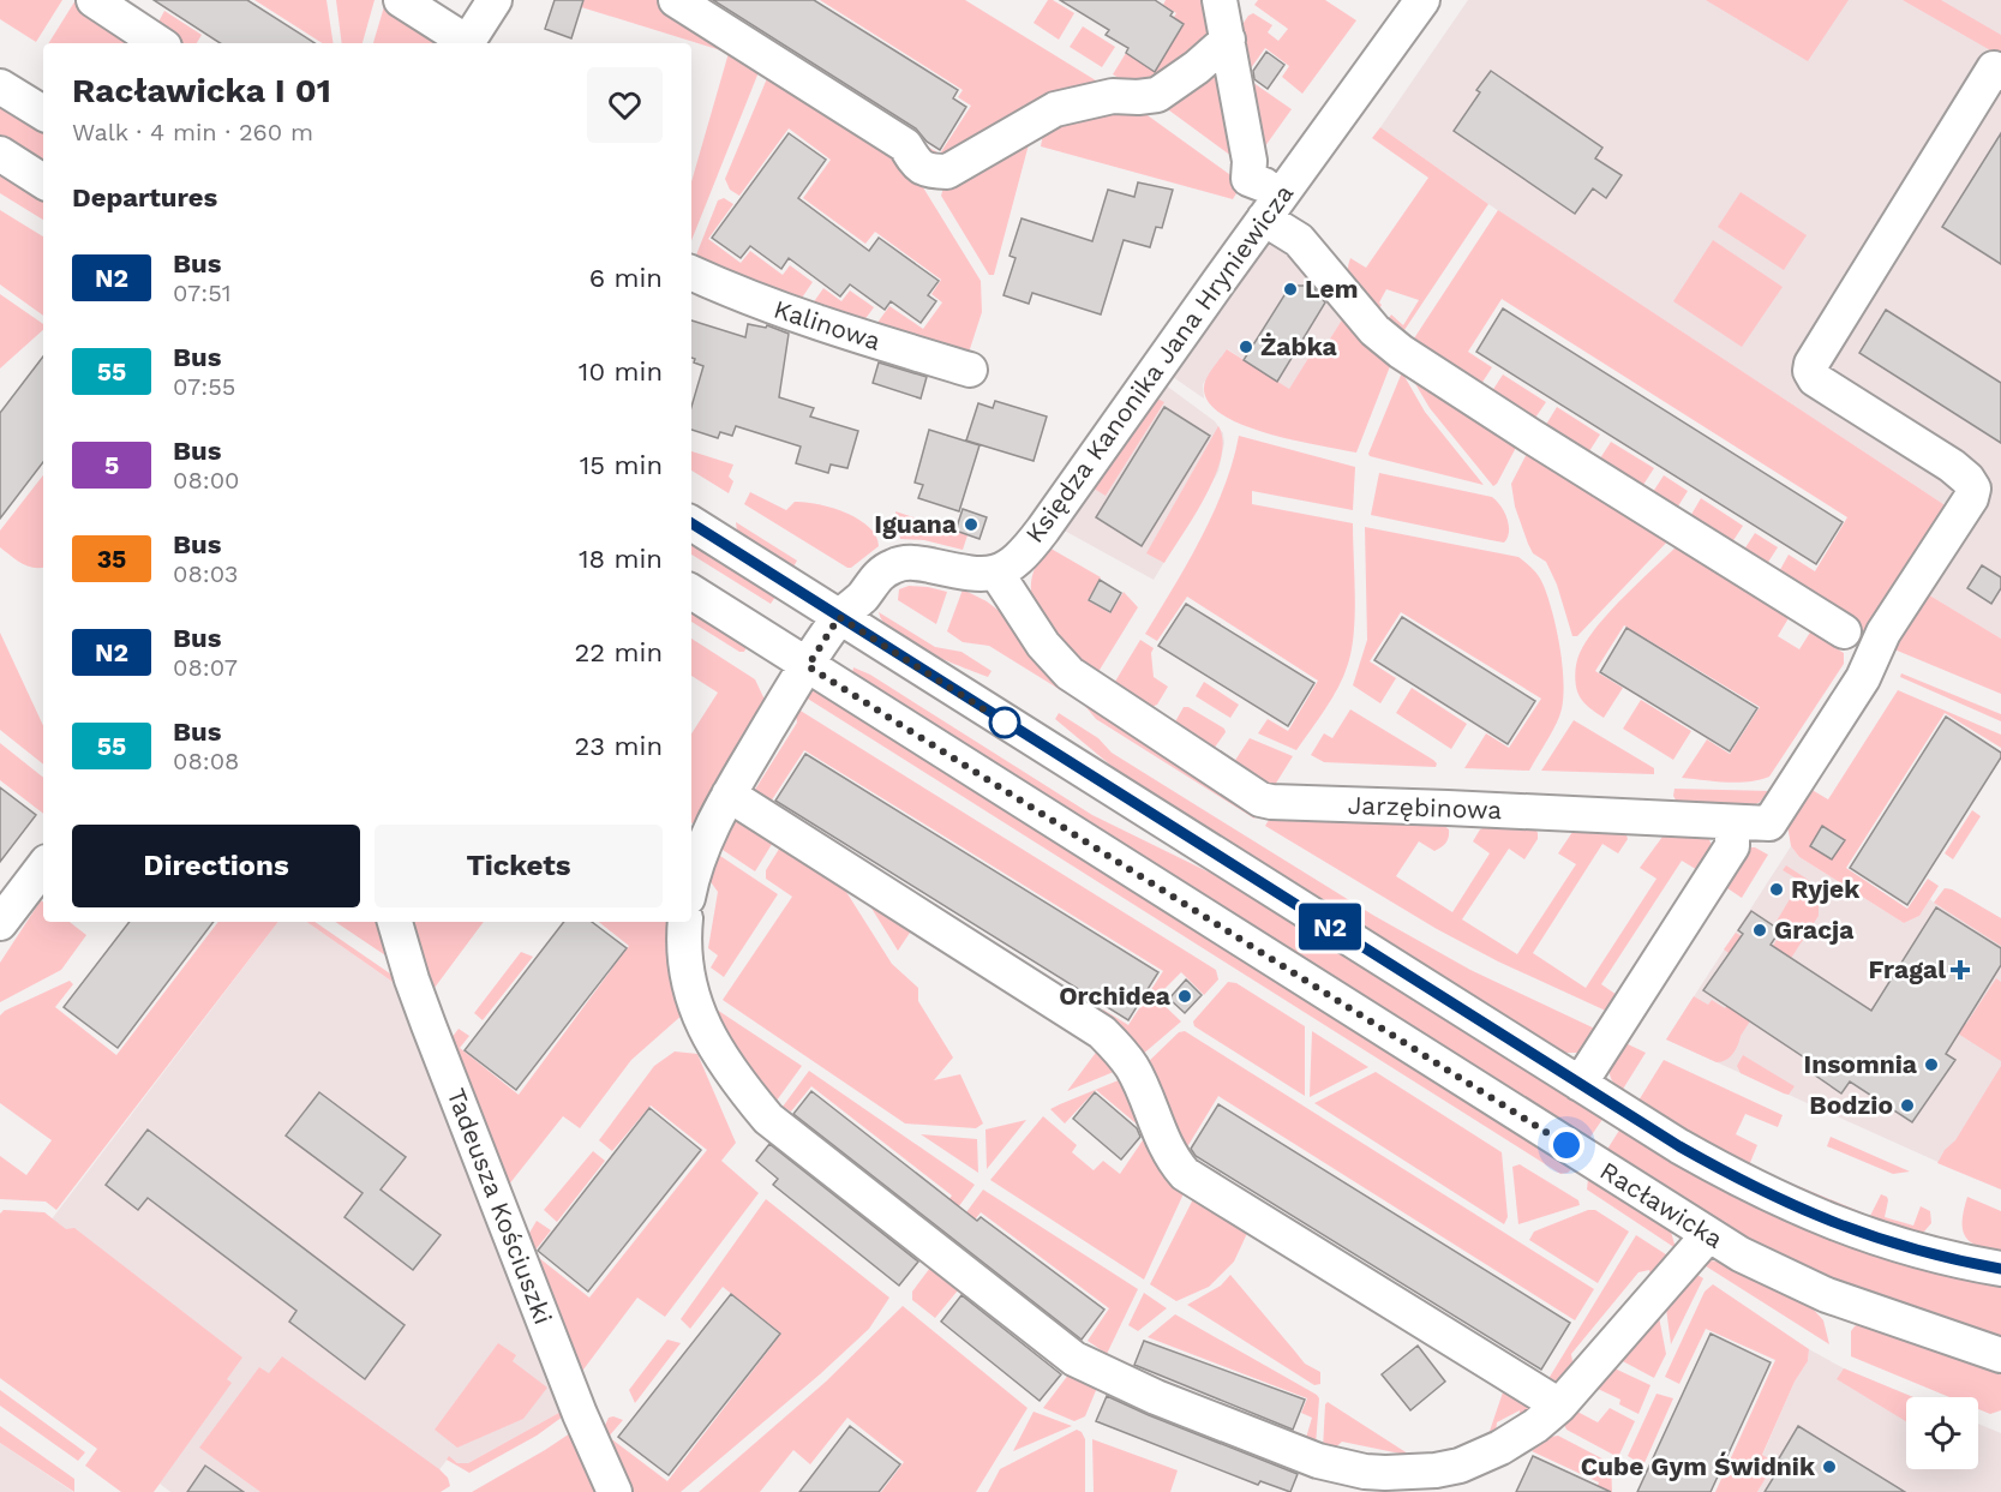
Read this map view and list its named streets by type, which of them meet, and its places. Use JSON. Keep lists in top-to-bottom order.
{
  "streets": {
    "street": [
      "Kalinowa",
      "Księdza Kanonika Jana Hryniewicza",
      "Jarzębinowa",
      "Racławicka",
      "Tadeusza Kościuszki"
    ]
  },
  "crossings": [
    ["Księdza Kanonika Jana Hryniewicza", "Jarzębinowa"]
  ],
  "places": {
    "other": [
      "Lem",
      "Żabka",
      "Iguana",
      "Ryjek",
      "Gracja",
      "Orchidea",
      "Insomnia",
      "Bodzio",
      "Cube Gym Świdnik"
    ],
    "health": ["Fragal"]
  },
  "lines": ["bus line N2"],
  "page": {
    "on_map": "N2",
    "heading": [
      ["Racławicka I 01", "Walk · 4 min · 260 m"],
      "Departures"
    ],
    "list": [
      {
        "mark": "N2",
        "name": "Bus",
        "note": "07:51",
        "value": "6 min"
      },
      {
        "mark": "55",
        "name": "Bus",
        "note": "07:55",
        "value": "10 min"
      },
      {
        "mark": "5",
        "name": "Bus",
        "note": "08:00",
        "value": "15 min"
      },
      {
        "mark": "35",
        "name": "Bus",
        "note": "08:03",
        "value": "18 min"
      },
      {
        "mark": "N2",
        "name": "Bus",
        "note": "08:07",
        "value": "22 min"
      },
      {
        "mark": "55",
        "name": "Bus",
        "note": "08:08",
        "value": "23 min"
      }
    ],
    "buttons": ["Directions", "Tickets"]
  }
}
